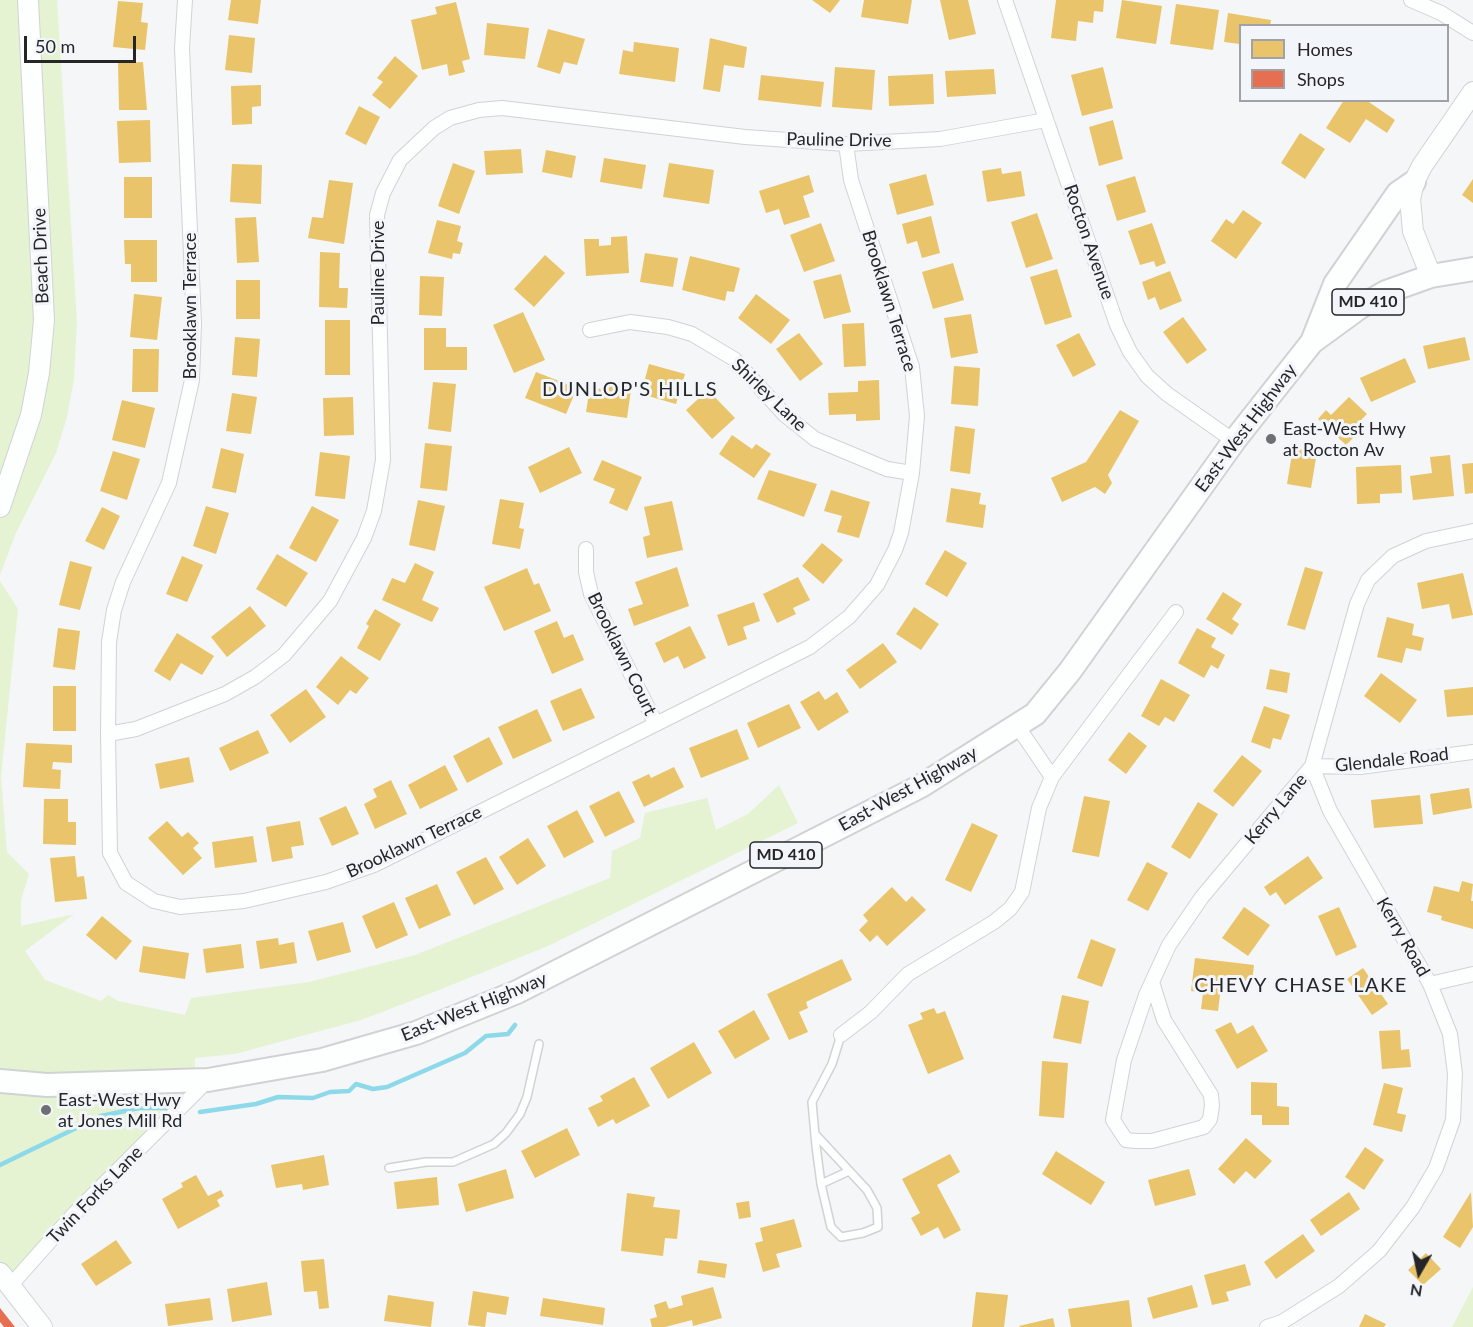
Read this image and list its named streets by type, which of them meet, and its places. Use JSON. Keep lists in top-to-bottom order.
{
  "streets": {
    "main road": ["MD 410", "East-West Highway"],
    "street": [
      "Pauline Drive",
      "Rocton Avenue",
      "Beach Drive",
      "Brooklawn Terrace",
      "Shirley Lane",
      "Brooklawn Court",
      "Glendale Road",
      "Kerry Lane",
      "Kerry Road",
      "Twin Forks Lane"
    ]
  },
  "crossings": [
    ["Pauline Drive", "Rocton Avenue"],
    ["Pauline Drive", "Brooklawn Terrace"],
    ["Rocton Avenue", "East-West Highway"],
    ["Brooklawn Terrace", "Shirley Lane"],
    ["Brooklawn Terrace", "Brooklawn Court"],
    ["East-West Highway", "Twin Forks Lane"],
    ["Glendale Road", "Kerry Lane"],
    ["Glendale Road", "Kerry Road"],
    ["Kerry Lane", "Kerry Road"]
  ],
  "districts": ["DUNLOP'S HILLS", "CHEVY CHASE LAKE"],
  "places": ["East-West Hwy at Rocton Av", "East-West Hwy at Jones Mill Rd"],
  "legend": ["Homes", "Shops"],
  "scale_bar": "50 m",
  "north": "bottom"
}
